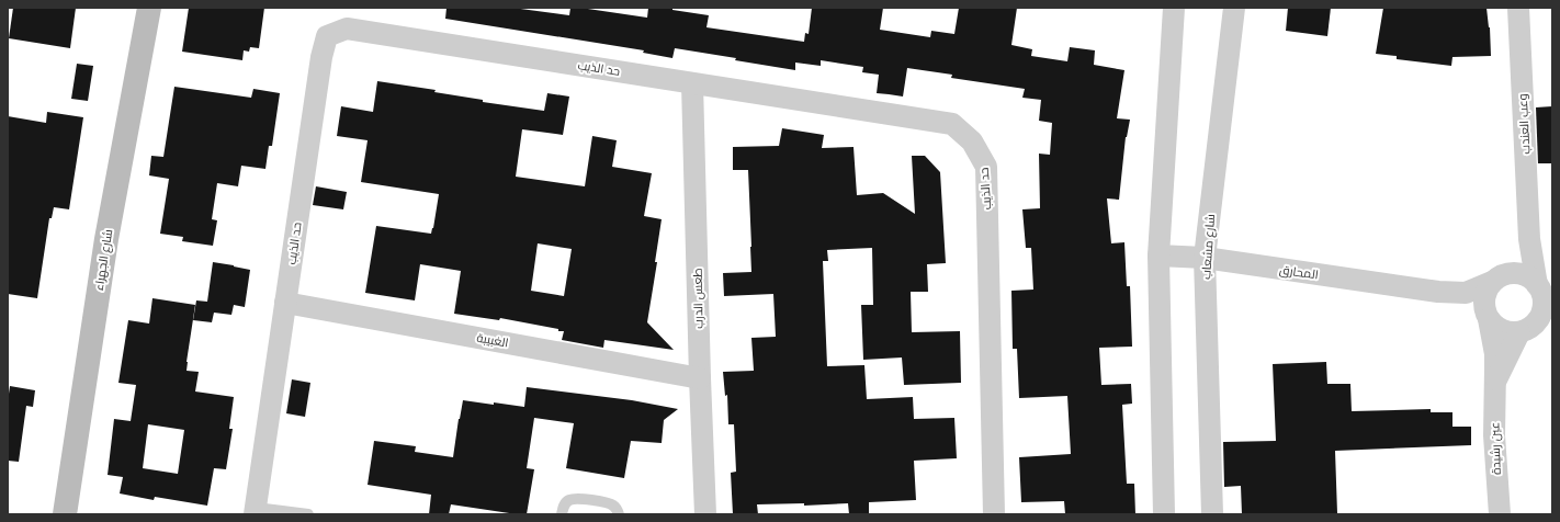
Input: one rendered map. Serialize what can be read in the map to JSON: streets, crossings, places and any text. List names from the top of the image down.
{
  "streets": {
    "street": [
      "حد الذيب",
      "وعب العندب",
      "شارع مشعاب",
      "شارع الجهراء",
      "المحارق",
      "طعس الدرب",
      "الغبيبة",
      "عين رشيدة"
    ]
  },
  "crossings": [
    ["حد الذيب", "طعس الدرب"],
    ["حد الذيب", "الغبيبة"],
    ["وعب العندب", "المحارق"],
    ["وعب العندب", "عين رشيدة"],
    ["شارع مشعاب", "المحارق"],
    ["المحارق", "عين رشيدة"],
    ["طعس الدرب", "الغبيبة"]
  ]
}
